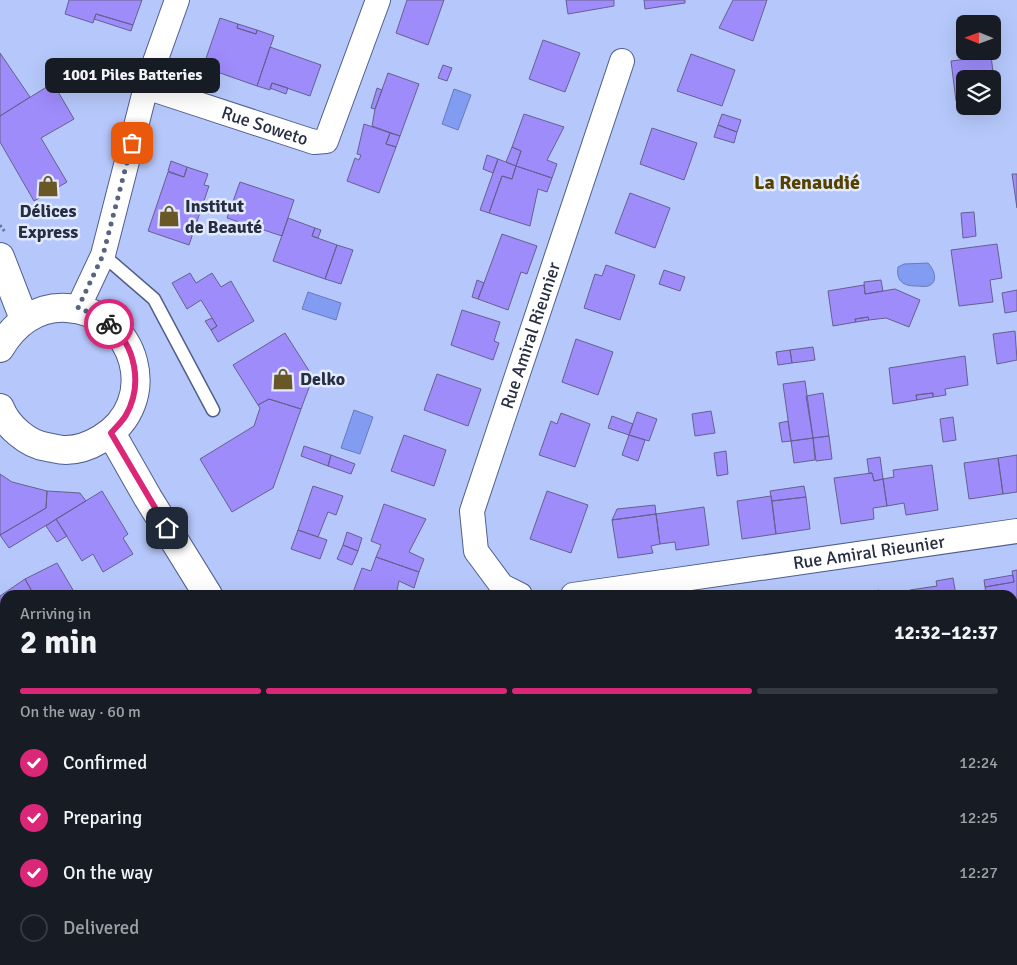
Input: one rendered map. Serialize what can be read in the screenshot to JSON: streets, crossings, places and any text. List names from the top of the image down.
{
  "streets": {
    "street": ["Rue Soweto", "Rue Amiral Rieunier"]
  },
  "districts": ["La Renaudié"],
  "places": {
    "other": ["1001 Piles Batteries"],
    "shop": ["Délices Express", "Institut de Beauté", "Delko"]
  },
  "north": "left",
  "page": {
    "bubble": "1001 Piles Batteries",
    "heading": ["2 min", "Arriving in", "12:32–12:37"],
    "bar": "On the way · 60 m",
    "list": [
      ["Confirmed", "12:24"],
      ["Preparing", "12:25"],
      ["On the way", "12:27"],
      "Delivered"
    ]
  }
}
